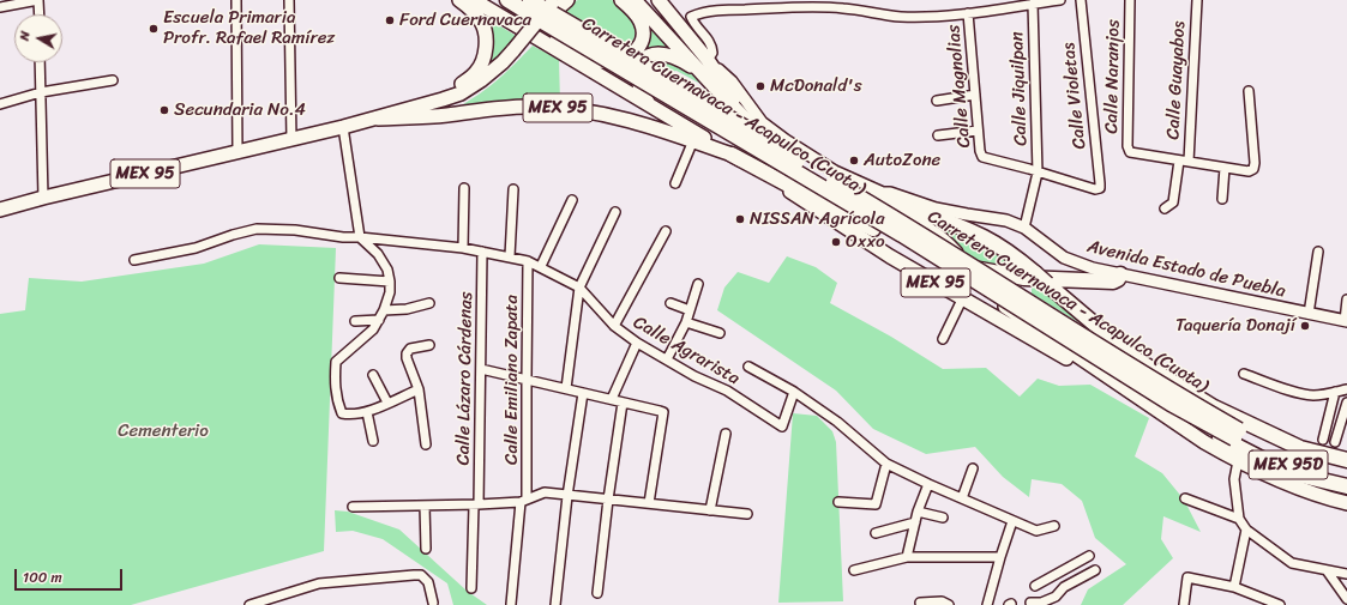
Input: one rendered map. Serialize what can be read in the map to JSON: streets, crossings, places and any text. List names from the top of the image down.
{
  "streets": {
    "highway": ["Carretera Cuernavaca - Acapulco (Cuota)", "MEX 95D"],
    "main road": ["MEX 95"],
    "street": [
      "Calle Naranjos",
      "Calle Guayabos",
      "Calle Magnolias",
      "Calle Jiquilpan",
      "Calle Violetas",
      "Avenida Estado de Puebla",
      "Calle Agrarista",
      "Calle Lázaro Cárdenas",
      "Calle Emiliano Zapata"
    ]
  },
  "crossings": [
    ["Calle Naranjos", "Calle Guayabos"],
    ["Calle Magnolias", "Calle Jiquilpan"],
    ["Calle Magnolias", "Calle Violetas"],
    ["Calle Jiquilpan", "Calle Violetas"],
    ["Calle Jiquilpan", "Avenida Estado de Puebla"],
    ["MEX 95", "Avenida Estado de Puebla"],
    ["Calle Agrarista", "Calle Lázaro Cárdenas"],
    ["Calle Agrarista", "Calle Emiliano Zapata"]
  ],
  "parks": ["Cementerio"],
  "places": [
    "Ford Cuernavaca",
    "Escuela Primaria Profr. Rafael Ramírez",
    "McDonald's",
    "Secundaria No.4",
    "AutoZone",
    "NISSAN Agrícola",
    "Oxxo",
    "Taquería Donají"
  ],
  "scale_bar": "100 m",
  "north": "left"
}
